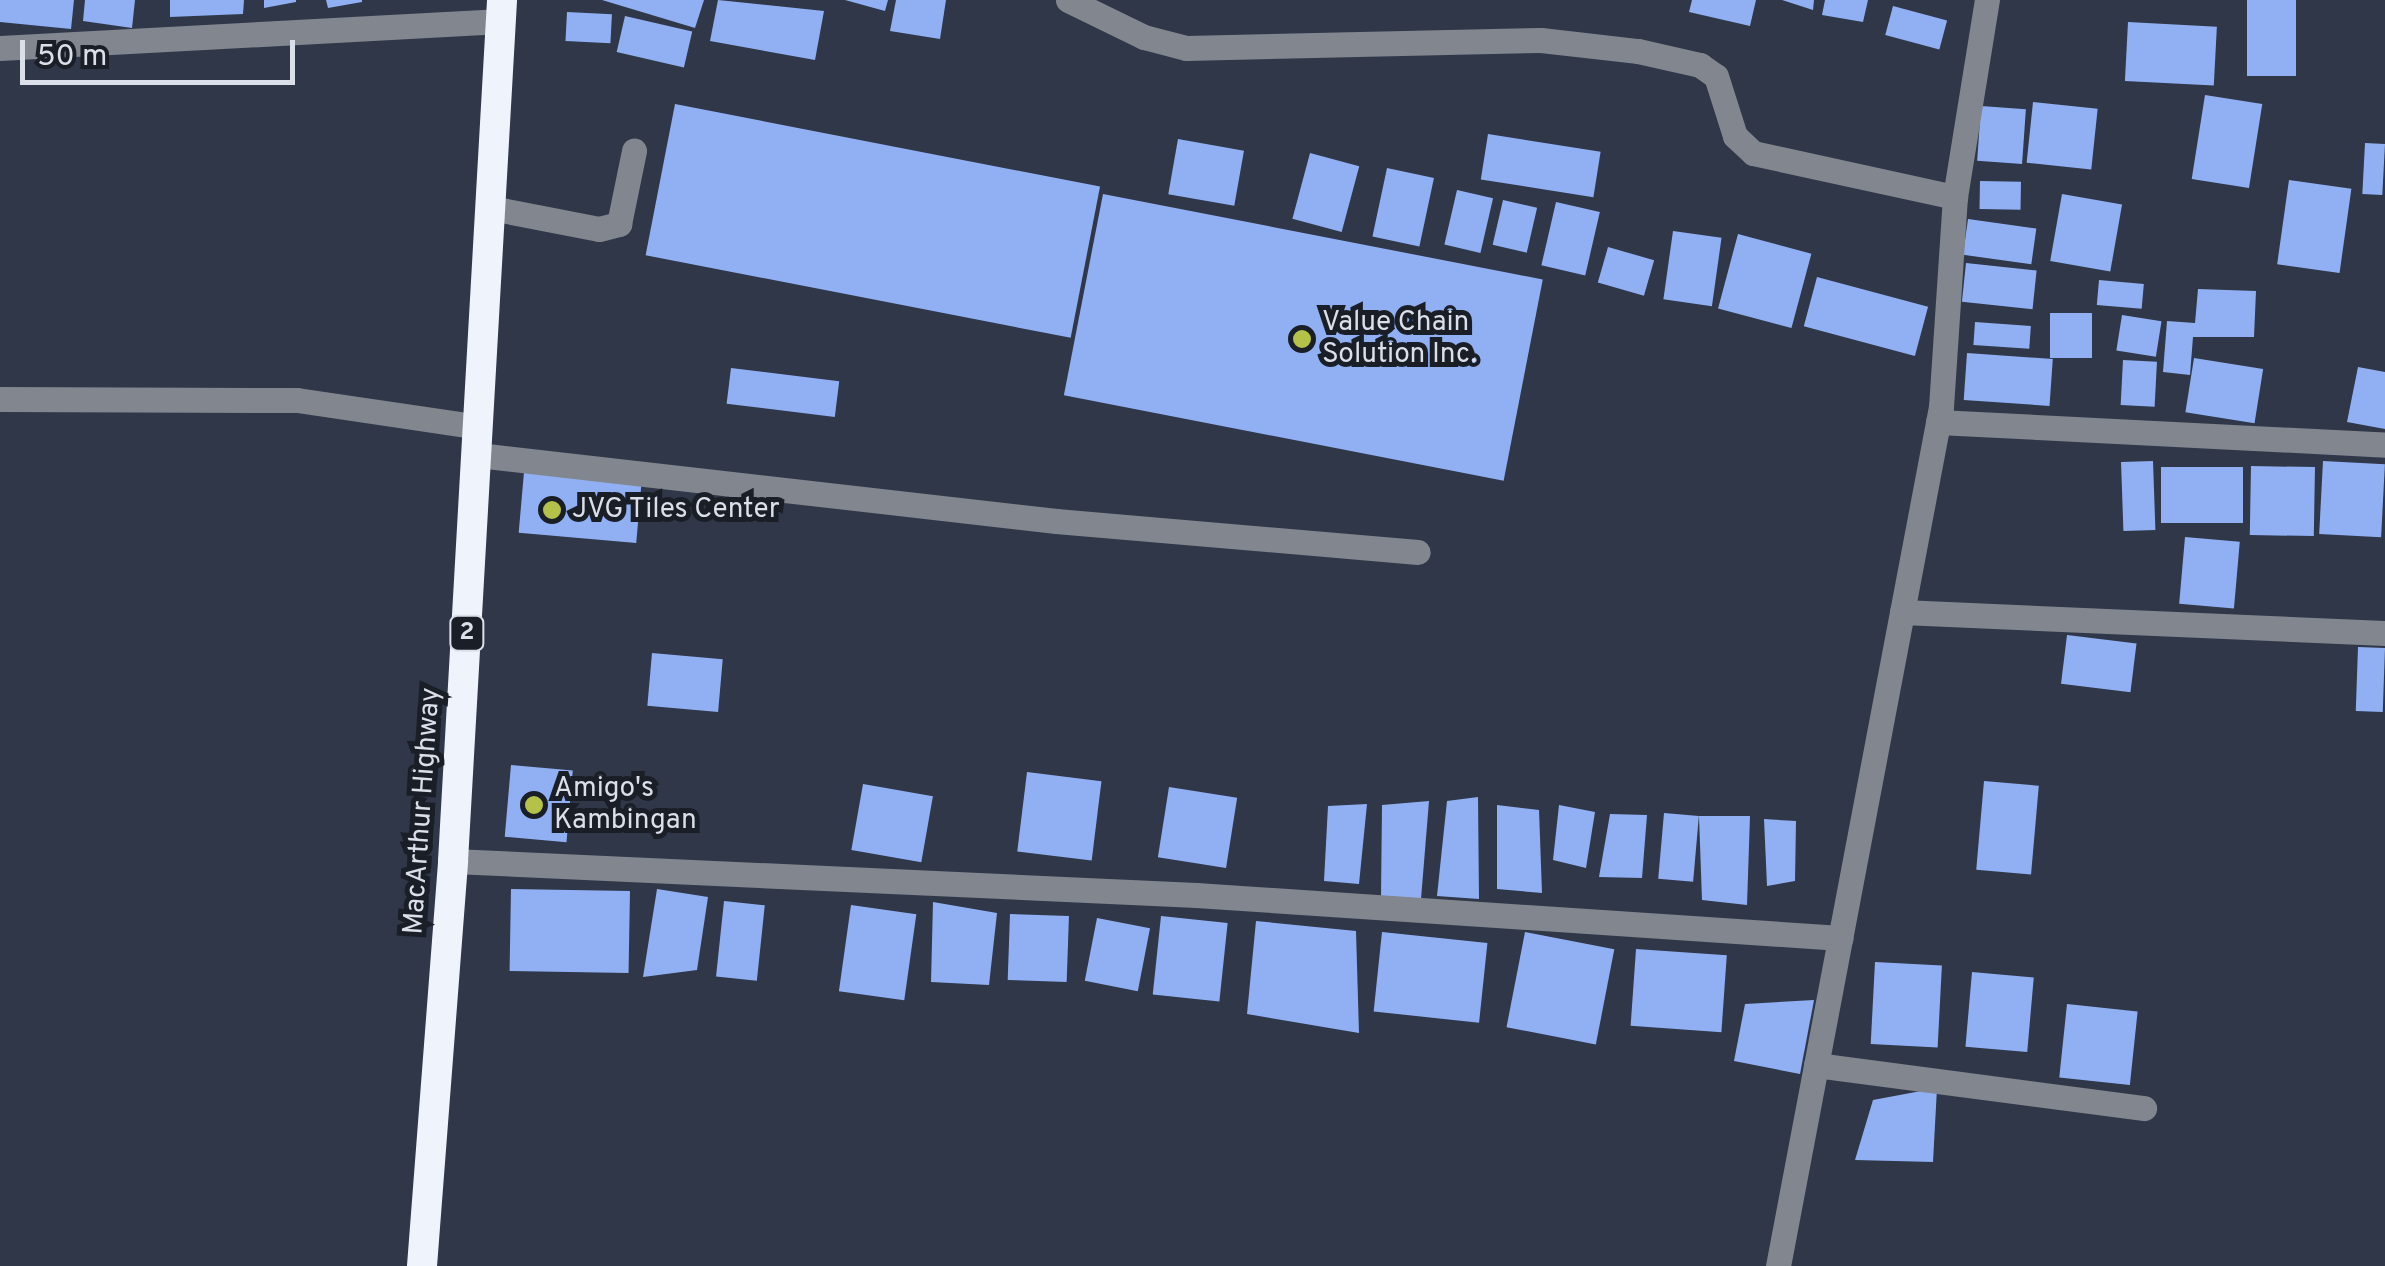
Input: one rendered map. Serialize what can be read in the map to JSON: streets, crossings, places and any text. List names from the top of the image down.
{
  "streets": {
    "highway": ["2", "MacArthur Highway"]
  },
  "places": ["Value Chain Solution Inc.", "JVG Tiles Center", "Amigo's Kambingan"],
  "scale_bar": "50 m"
}
